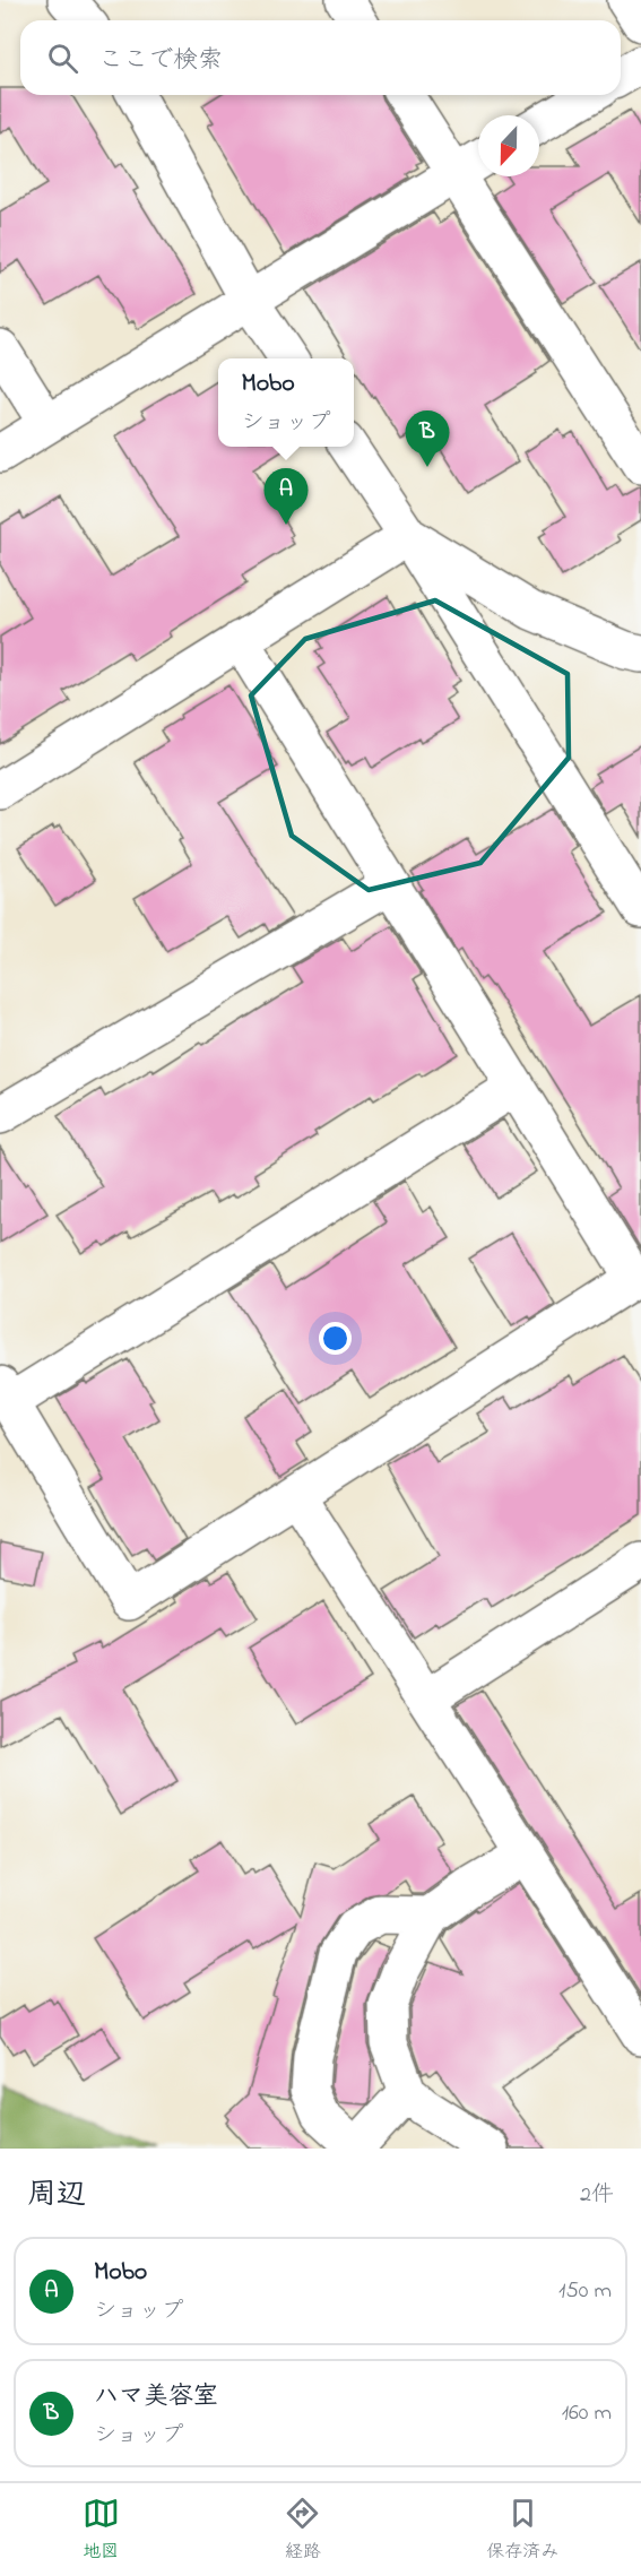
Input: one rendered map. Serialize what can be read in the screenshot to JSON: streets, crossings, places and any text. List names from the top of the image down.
{
  "north": "bottom",
  "page": {
    "search": "ここで検索",
    "popup": ["Mobo", "ショップ"],
    "pins": ["B", "A"],
    "heading": ["周辺", "2件"],
    "list": [
      {
        "mark": "A",
        "name": "Mobo",
        "note": "ショップ",
        "value": "150 m"
      },
      {
        "mark": "B",
        "name": "ハマ美容室",
        "note": "ショップ",
        "value": "160 m"
      }
    ],
    "nav": ["地図", "経路", "保存済み"]
  }
}
